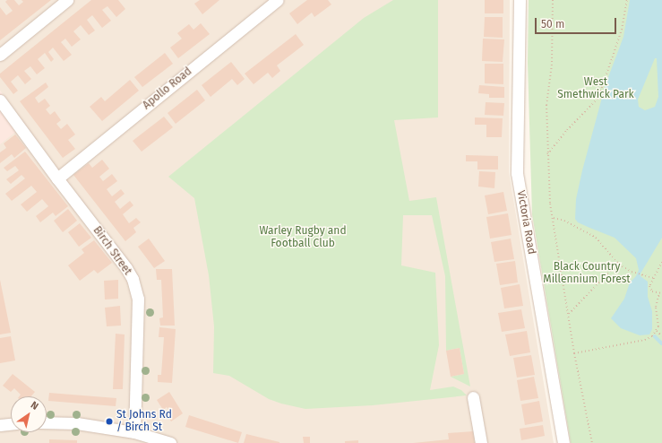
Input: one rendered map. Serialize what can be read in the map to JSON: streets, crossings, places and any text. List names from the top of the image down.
{
  "streets": {
    "street": ["Apollo Road", "Victoria Road", "Birch Street"]
  },
  "crossings": [
    ["Apollo Road", "Birch Street"]
  ],
  "parks": ["West Smethwick Park", "Warley Rugby and Football Club", "Black Country Millennium Forest"],
  "places": ["St Johns Rd / Birch St"],
  "scale_bar": "50 m",
  "north": "top right"
}
